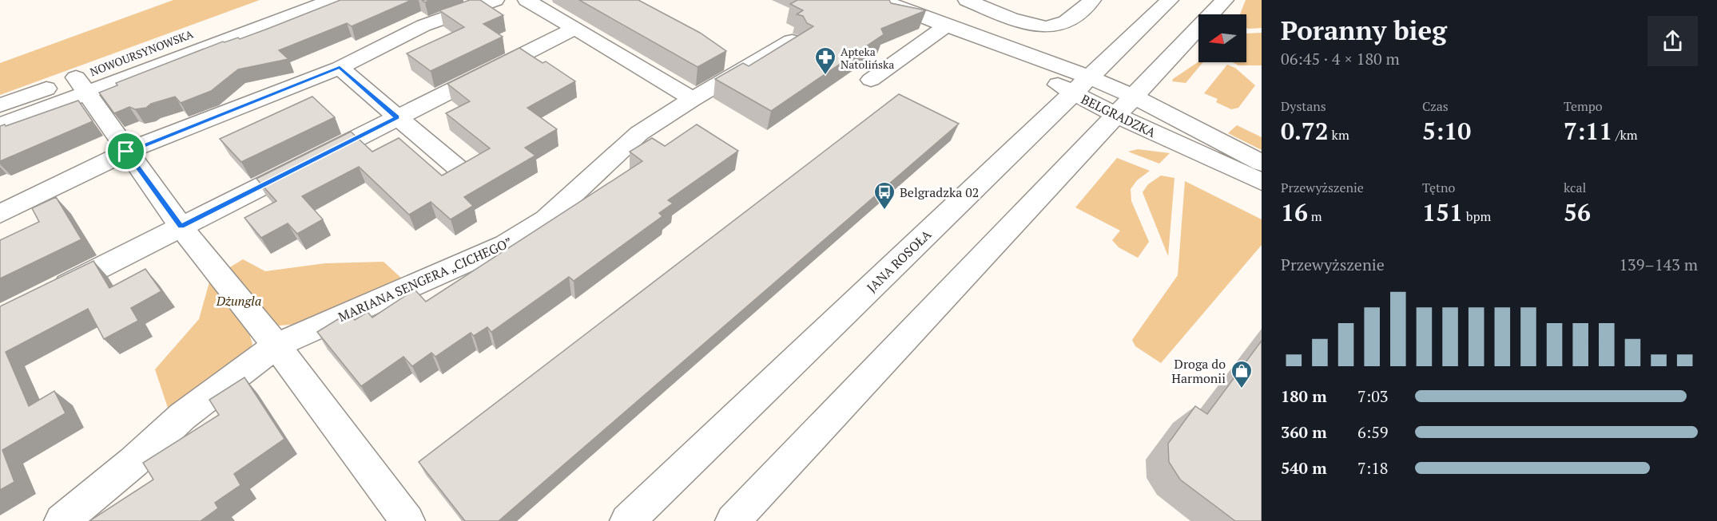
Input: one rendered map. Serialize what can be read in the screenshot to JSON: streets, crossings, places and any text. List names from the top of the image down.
{
  "streets": {
    "street": [
      "NOWOURSYNOWSKA",
      "BELGRADZKA",
      "JANA ROSOŁA",
      "MARIANA SENGERA „CICHEGO”"
    ]
  },
  "crossings": [
    ["BELGRADZKA", "JANA ROSOŁA"]
  ],
  "parks": ["Dżungla"],
  "places": {
    "pharmacy": ["Apteka Natolińska"],
    "bus stop": ["Belgradzka 02"],
    "shop": ["Droga do Harmonii"]
  },
  "north": "left",
  "page": {
    "heading": ["Poranny bieg", "06:45 · 4 × 180 m"],
    "stats": [
      ["Dystans", "0.72 km"],
      ["Czas", "5:10"],
      ["Tempo", "7:11 /km"],
      ["Przewyższenie", "16 m"],
      ["Tętno", "151 bpm"],
      ["kcal", "56"]
    ],
    "chart": ["Przewyższenie", "139–143 m"],
    "list": [
      {
        "name": "180 m",
        "note": "7:03"
      },
      {
        "name": "360 m",
        "note": "6:59"
      },
      {
        "name": "540 m",
        "note": "7:18"
      }
    ]
  }
}
